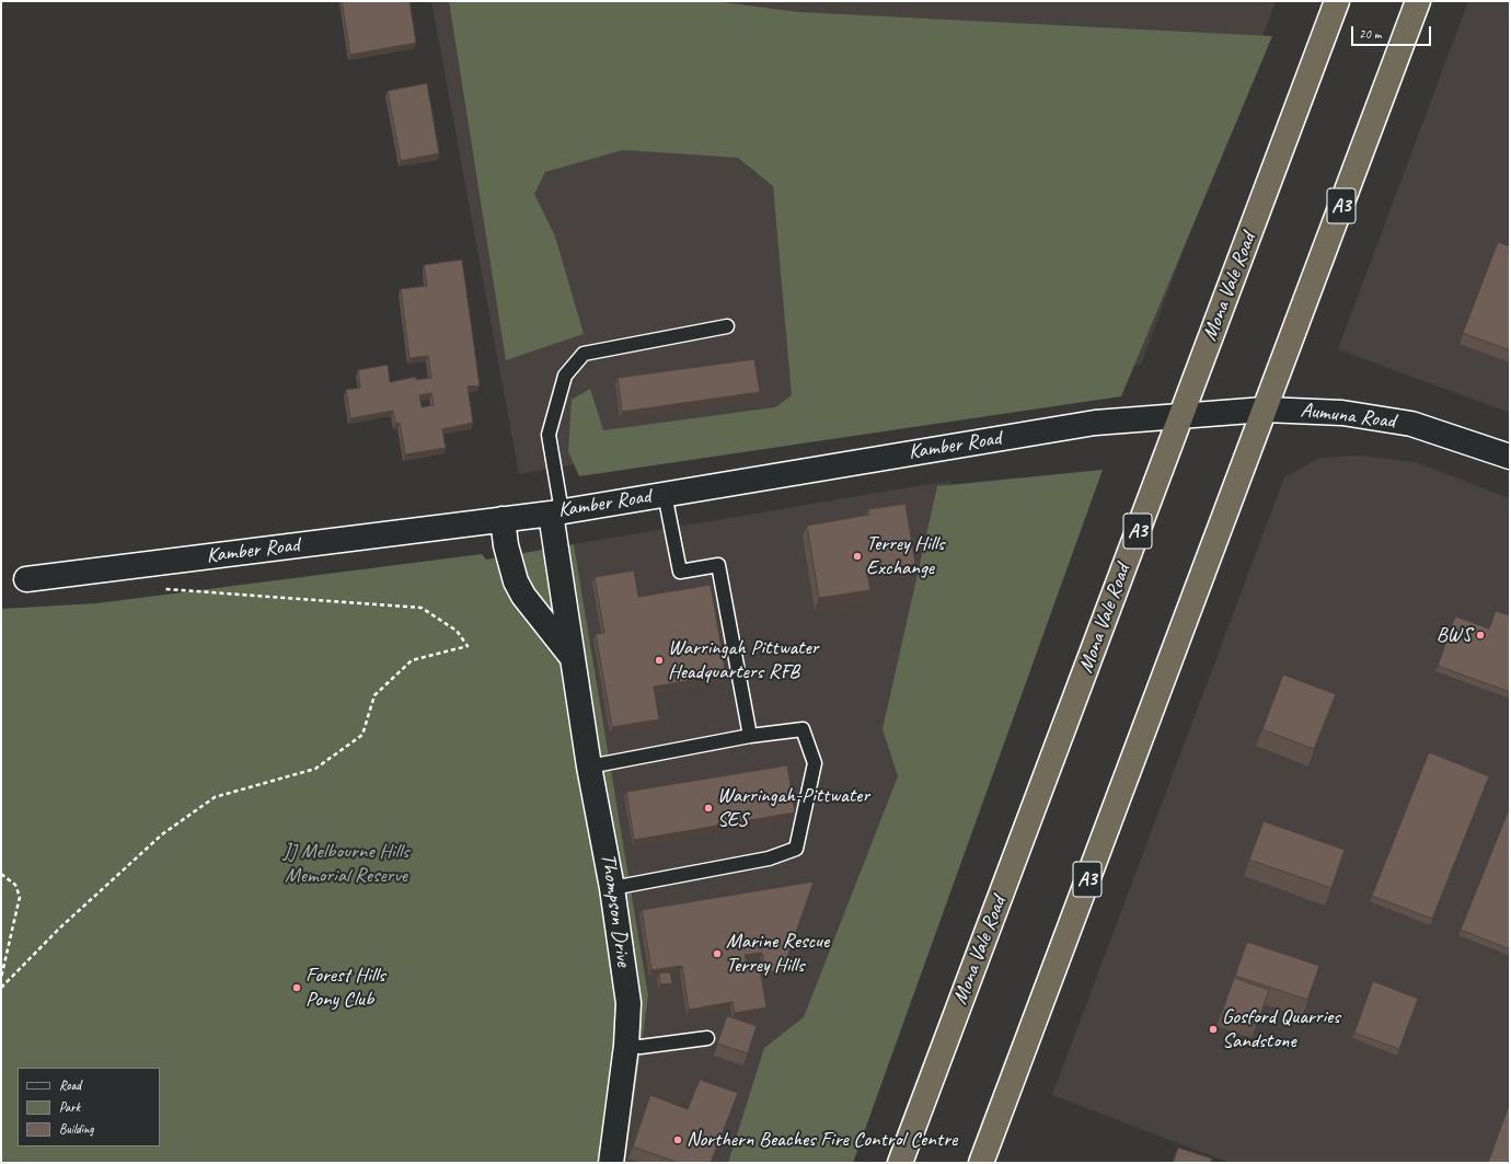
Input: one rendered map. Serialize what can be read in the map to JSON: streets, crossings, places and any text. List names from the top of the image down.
{
  "streets": {
    "highway": ["A3", "Mona Vale Road"],
    "street": ["Aumuna Road", "Kamber Road", "Thompson Drive"]
  },
  "crossings": [
    ["A3", "Aumuna Road"],
    ["Mona Vale Road", "Aumuna Road"],
    ["Mona Vale Road", "Kamber Road"],
    ["Aumuna Road", "Kamber Road"],
    ["Kamber Road", "Thompson Drive"]
  ],
  "parks": ["JJ Melbourne Hills Memorial Reserve"],
  "places": [
    "Terrey Hills Exchange",
    "BWS",
    "Warringah Pittwater Headquarters RFB",
    "Warringah-Pittwater SES",
    "Marine Rescue Terrey Hills",
    "Forest Hills Pony Club",
    "Gosford Quarries Sandstone",
    "Northern Beaches Fire Control Centre"
  ],
  "legend": ["Road", "Park", "Building"],
  "scale_bar": "20 m"
}
